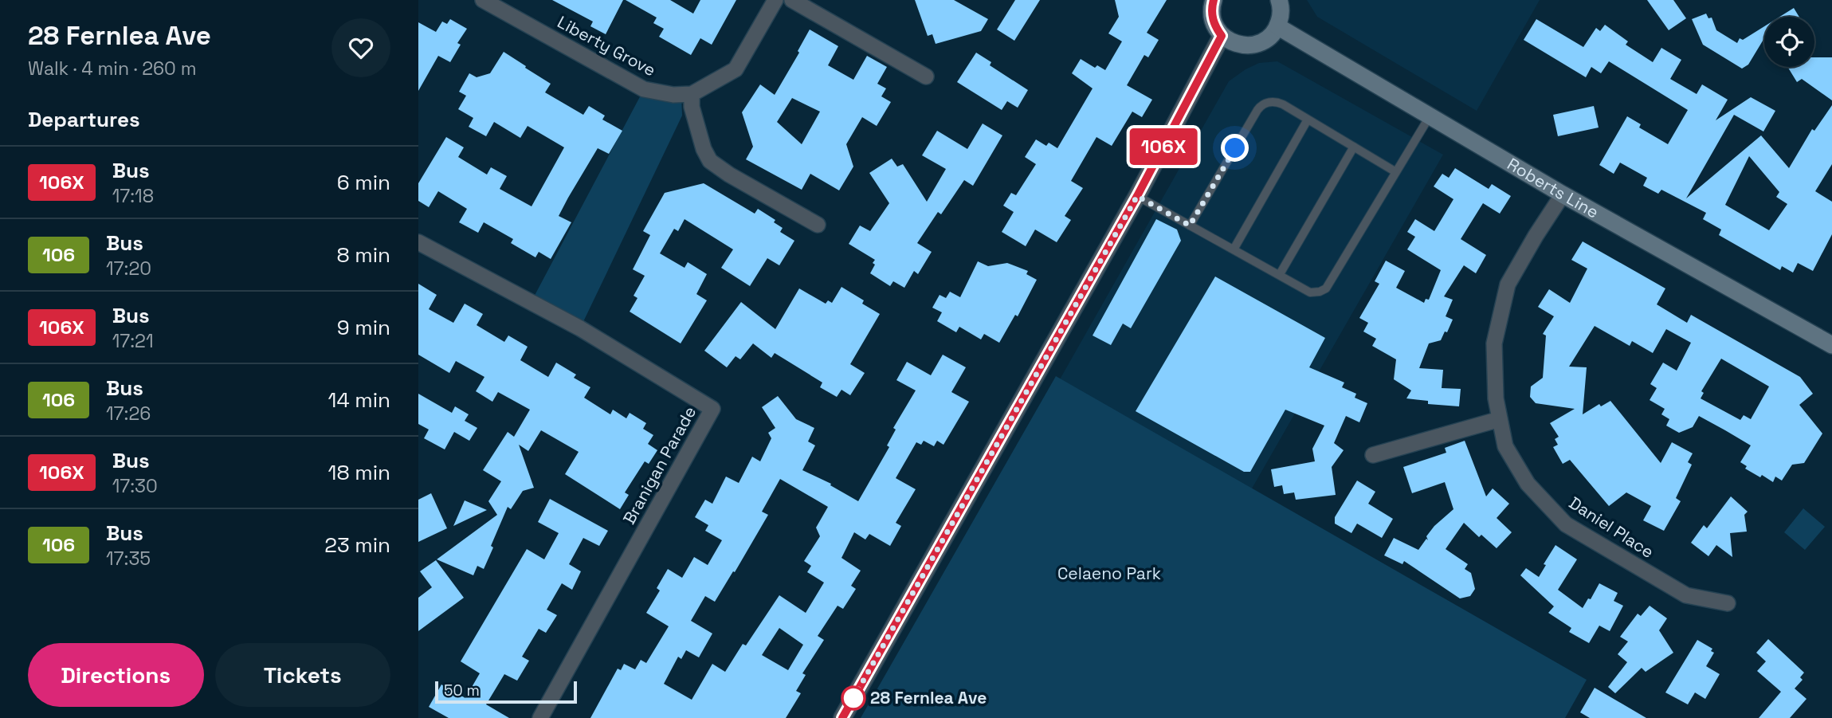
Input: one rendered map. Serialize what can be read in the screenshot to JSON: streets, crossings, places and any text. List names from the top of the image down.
{
  "streets": {
    "main road": ["Roberts Line"],
    "street": ["Liberty Grove", "Branigan Parade", "Daniel Place"]
  },
  "crossings": [
    ["Roberts Line", "Daniel Place"]
  ],
  "parks": ["Celaeno Park"],
  "places": ["28 Fernlea Ave"],
  "lines": ["bus line 106X"],
  "scale_bar": "50 m",
  "page": {
    "heading": [
      ["28 Fernlea Ave", "Walk · 4 min · 260 m"],
      "Departures"
    ],
    "on_map": "106X",
    "list": [
      {
        "mark": "106X",
        "name": "Bus",
        "note": "17:18",
        "value": "6 min"
      },
      {
        "mark": "106",
        "name": "Bus",
        "note": "17:20",
        "value": "8 min"
      },
      {
        "mark": "106X",
        "name": "Bus",
        "note": "17:21",
        "value": "9 min"
      },
      {
        "mark": "106",
        "name": "Bus",
        "note": "17:26",
        "value": "14 min"
      },
      {
        "mark": "106X",
        "name": "Bus",
        "note": "17:30",
        "value": "18 min"
      },
      {
        "mark": "106",
        "name": "Bus",
        "note": "17:35",
        "value": "23 min"
      }
    ],
    "buttons": ["Directions", "Tickets"],
    "scale": "50 m"
  }
}
